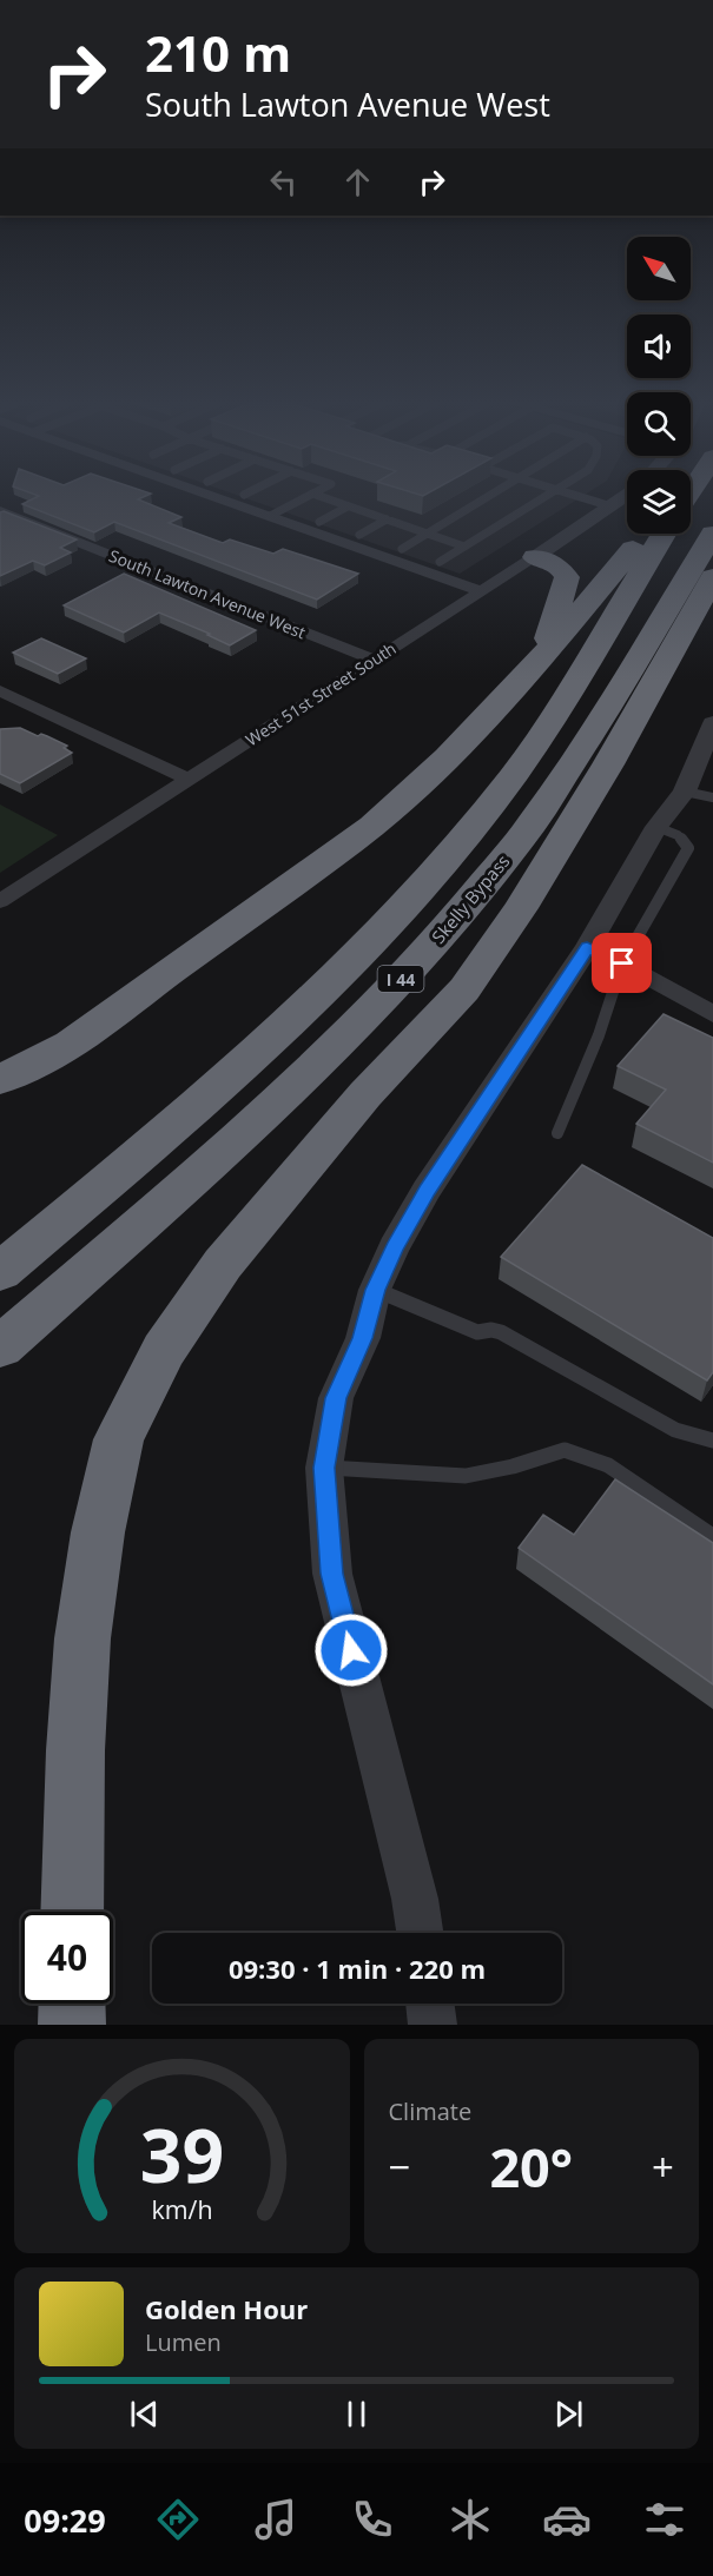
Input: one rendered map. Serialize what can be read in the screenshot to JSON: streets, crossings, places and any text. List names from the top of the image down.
{
  "streets": {
    "highway": ["Skelly Bypass", "I 44"],
    "street": ["South Lawton Avenue West", "West 51st Street South"]
  },
  "crossings": [
    ["South Lawton Avenue West", "West 51st Street South"]
  ],
  "north": "top left",
  "page": {
    "turn": ["210 m", "South Lawton Avenue West"],
    "limit": "40",
    "trip": "09:30 · 1 min · 220 m",
    "tile": "Climate",
    "heat": ["−", "20°", "+"],
    "song": ["Golden Hour", "Lumen"],
    "tabs": "09:29",
    "gauge": ["39", "km/h"]
  }
}
